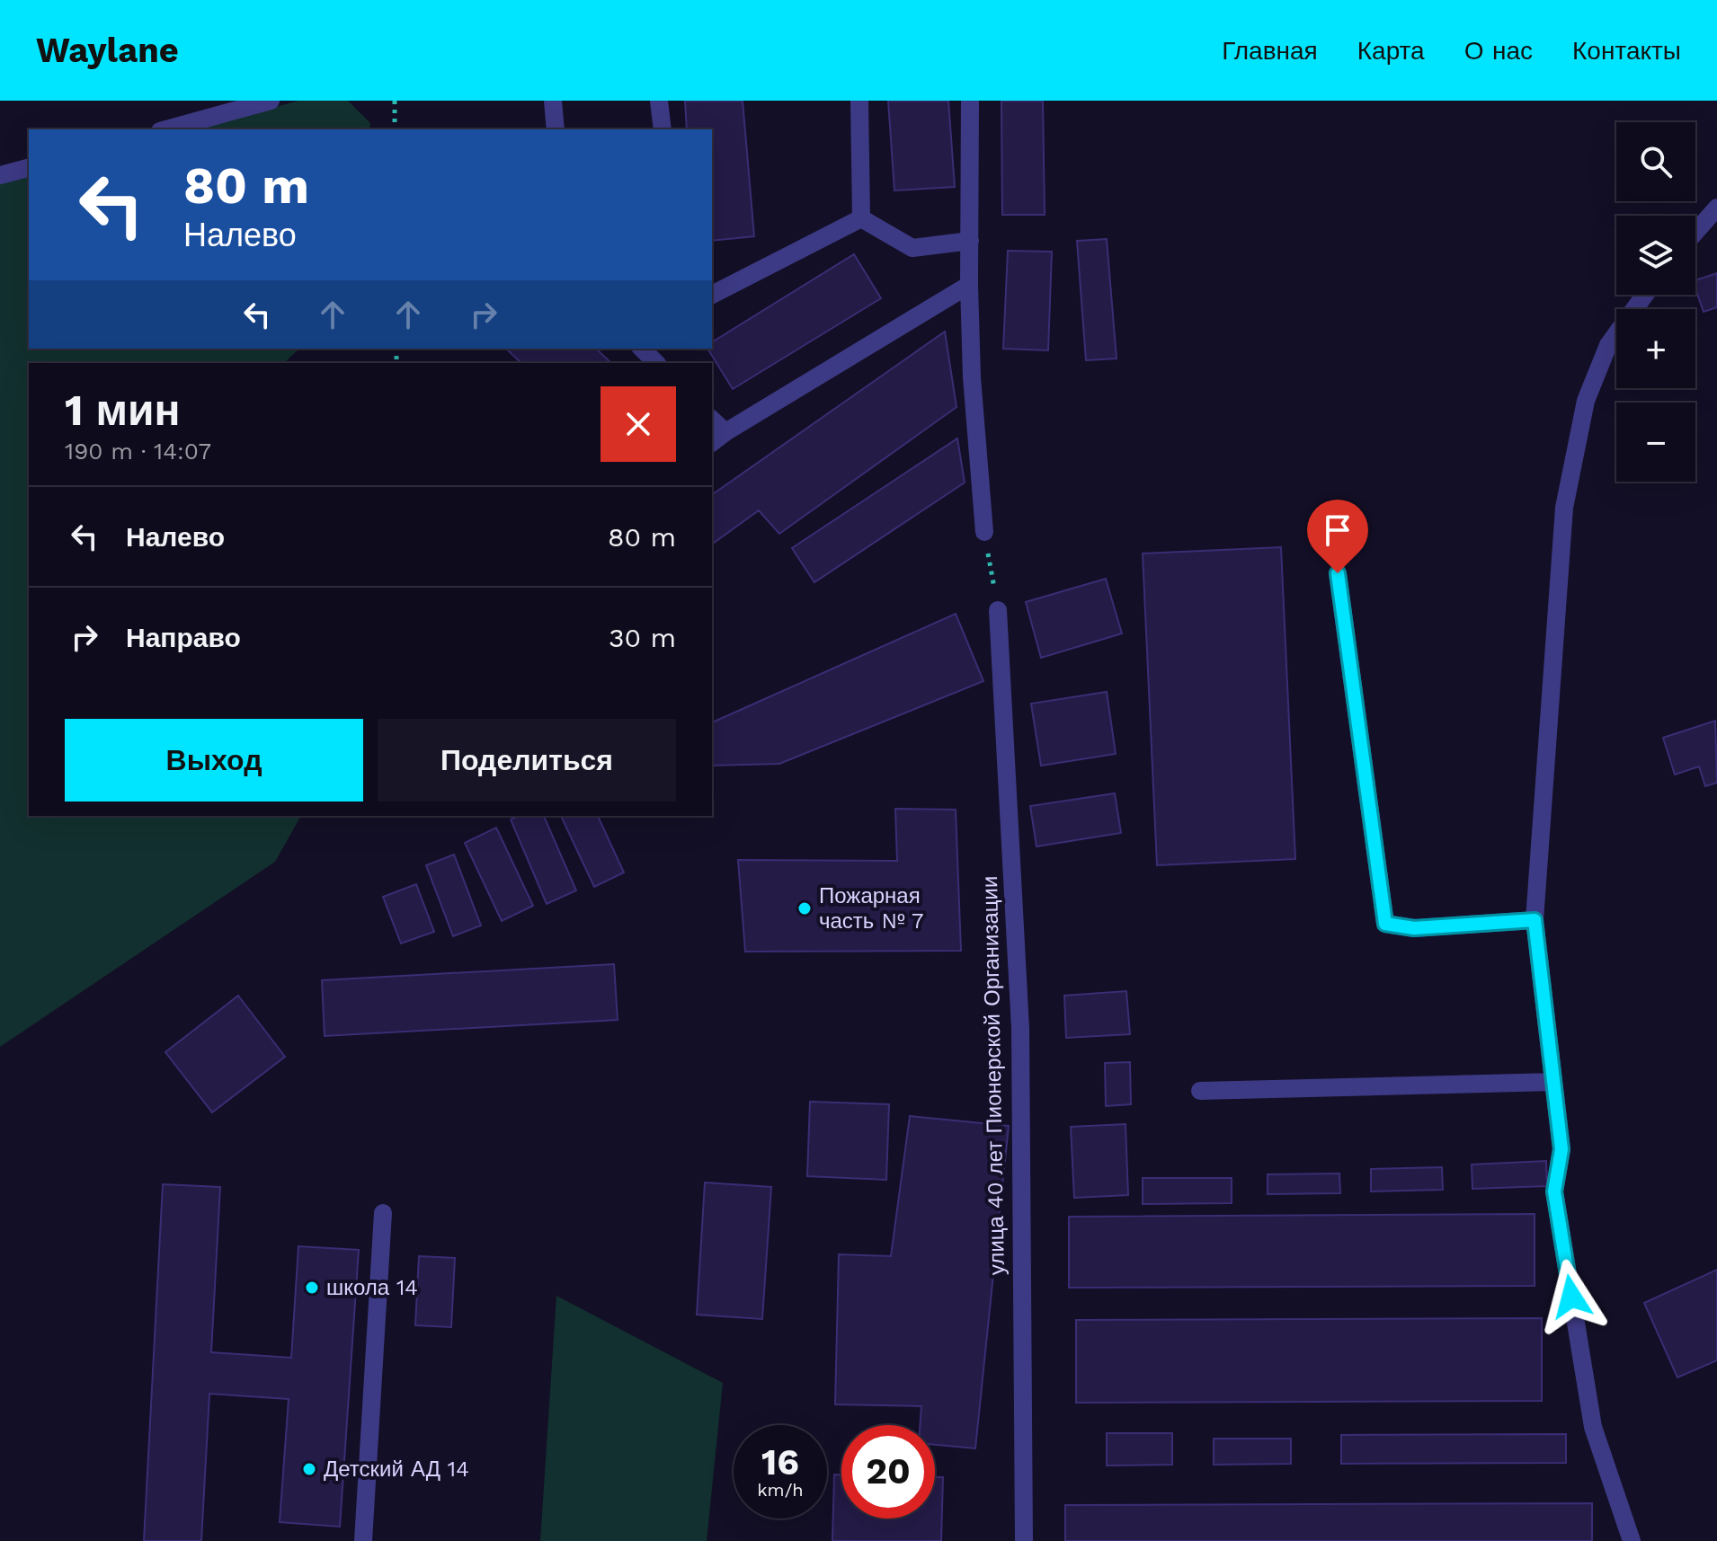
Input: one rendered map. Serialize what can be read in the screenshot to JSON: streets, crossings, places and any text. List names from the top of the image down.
{
  "streets": {
    "street": ["улица 40 лет Пионерской Организации"]
  },
  "places": ["Пожарная часть № 7", "школа 14", "Детский АД 14"],
  "page": {
    "header": "Waylane",
    "nav": [
      "Главная",
      "Карта",
      "О нас",
      "Контакты"
    ],
    "map_buttons": ["+", "−"],
    "turn": ["80 m", "Налево"],
    "heading": ["1 мин", "190 m · 14:07"],
    "list": [
      {
        "name": "Налево",
        "value": "80 m"
      },
      {
        "name": "Направо",
        "value": "30 m"
      }
    ],
    "buttons": ["Выход", "Поделиться"],
    "speed": "16 km/h",
    "limit": "20"
  }
}
